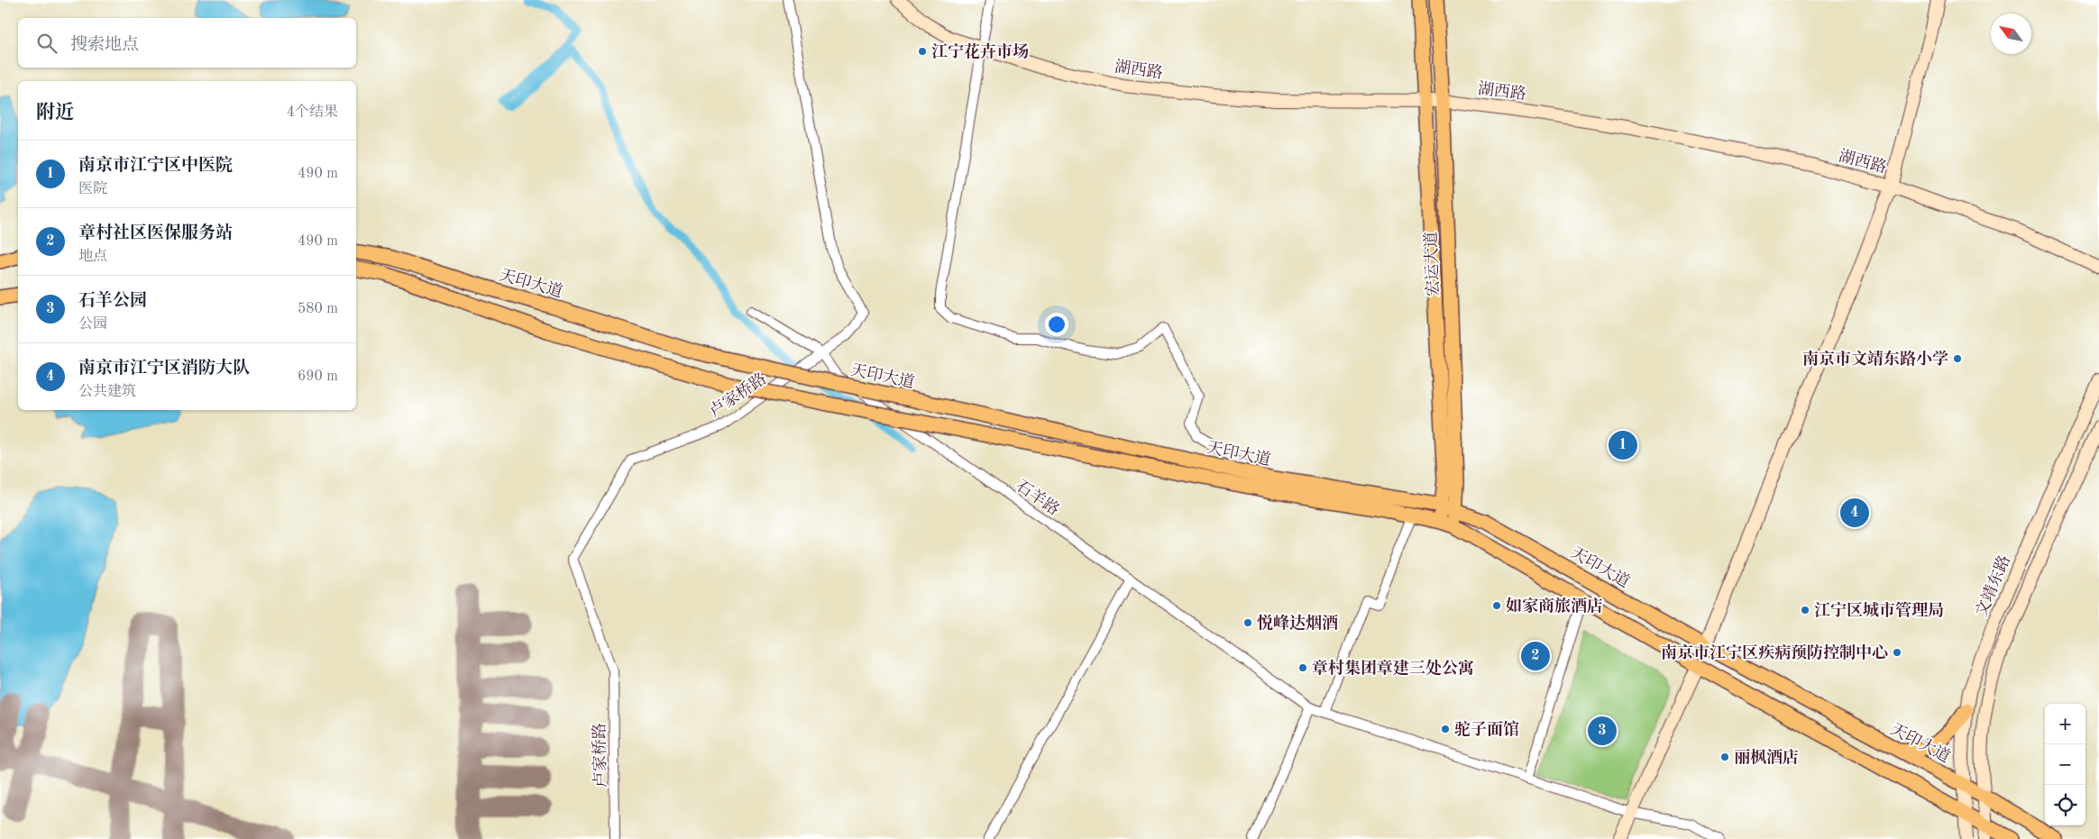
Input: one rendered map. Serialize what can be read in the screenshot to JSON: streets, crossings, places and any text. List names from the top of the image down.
{
  "streets": {
    "main road": [
      "湖西路",
      "宏运大道",
      "天印大道",
      "文靖东路"
    ],
    "street": ["卢家桥路", "石羊路"]
  },
  "crossings": [
    ["湖西路", "宏运大道"],
    ["宏运大道", "天印大道"],
    ["天印大道", "文靖东路"],
    ["卢家桥路", "石羊路"]
  ],
  "places": [
    "江宁花卉市场",
    "南京市文靖东路小学",
    "如家商旅酒店",
    "江宁区城市管理局",
    "悦峰达烟酒",
    "南京市江宁区疾病预防控制中心",
    "章村集团章建三处公寓",
    "驼子面馆",
    "丽枫酒店"
  ],
  "north": "top left",
  "page": {
    "search": "搜索地点",
    "heading": ["附近", "4个结果"],
    "list": [
      {
        "mark": "1",
        "name": "南京市江宁区中医院",
        "note": "医院",
        "value": "490 m"
      },
      {
        "mark": "2",
        "name": "章村社区医保服务站",
        "note": "地点",
        "value": "490 m"
      },
      {
        "mark": "3",
        "name": "石羊公园",
        "note": "公园",
        "value": "580 m"
      },
      {
        "mark": "4",
        "name": "南京市江宁区消防大队",
        "note": "公共建筑",
        "value": "690 m"
      }
    ],
    "pins": [
      "1",
      "4",
      "2",
      "3"
    ],
    "map_buttons": ["+", "−"]
  }
}
